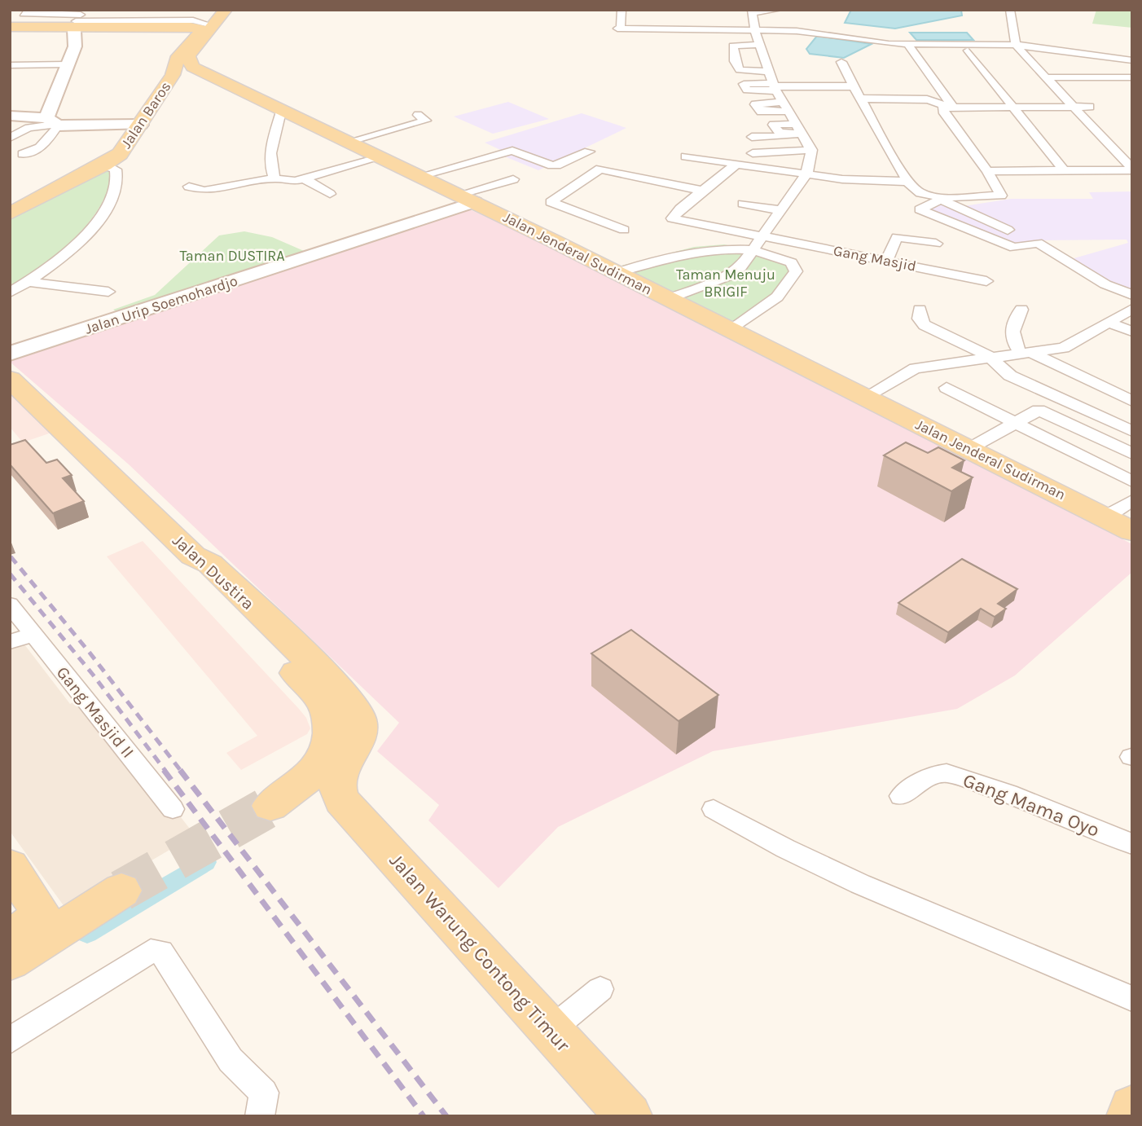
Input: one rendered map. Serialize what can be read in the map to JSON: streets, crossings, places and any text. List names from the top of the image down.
{
  "streets": {
    "main road": [
      "Jalan Baros",
      "Jalan Jenderal Sudirman",
      "Jalan Dustira",
      "Jalan Warung Contong Timur"
    ],
    "street": [
      "Gang Masjid",
      "Jalan Urip Soemohardjo",
      "Gang Masjid II",
      "Gang Mama Oyo"
    ]
  },
  "crossings": [
    ["Jalan Jenderal Sudirman", "Jalan Urip Soemohardjo"],
    ["Jalan Dustira", "Jalan Warung Contong Timur"]
  ],
  "parks": ["Taman DUSTIRA", "Taman Menuju BRIGIF"]
}
